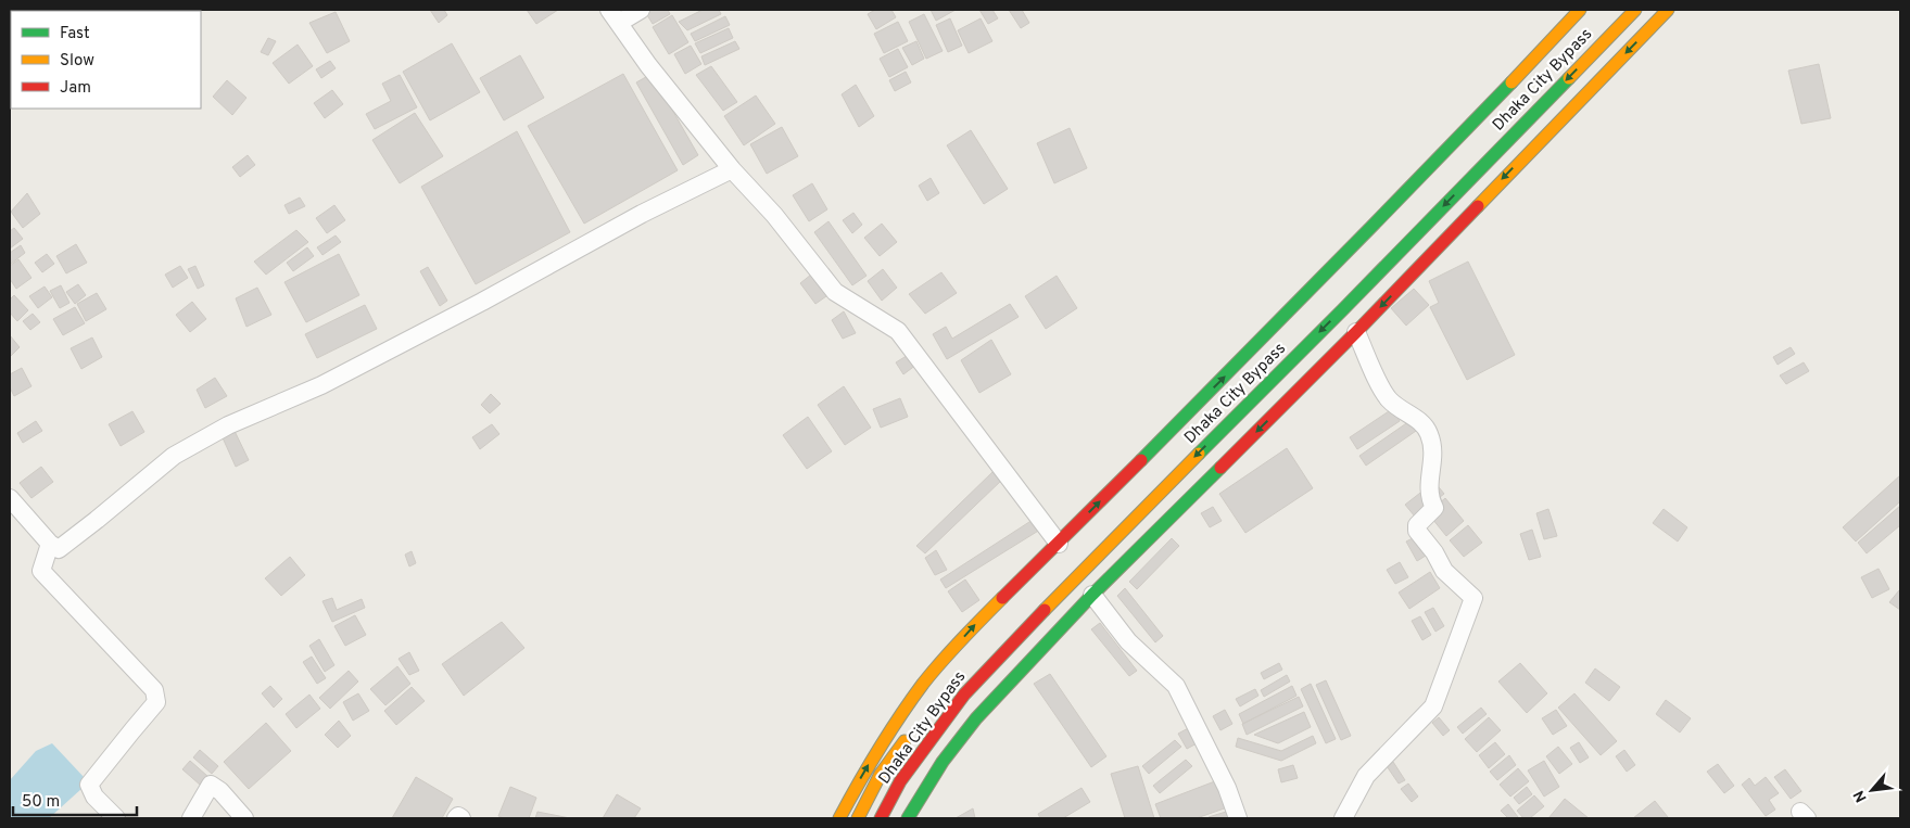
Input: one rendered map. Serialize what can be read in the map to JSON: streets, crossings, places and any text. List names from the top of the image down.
{
  "streets": {
    "main road": ["Dhaka City Bypass"]
  },
  "legend": ["Fast", "Slow", "Jam"],
  "scale_bar": "50 m",
  "north": "bottom left"
}
